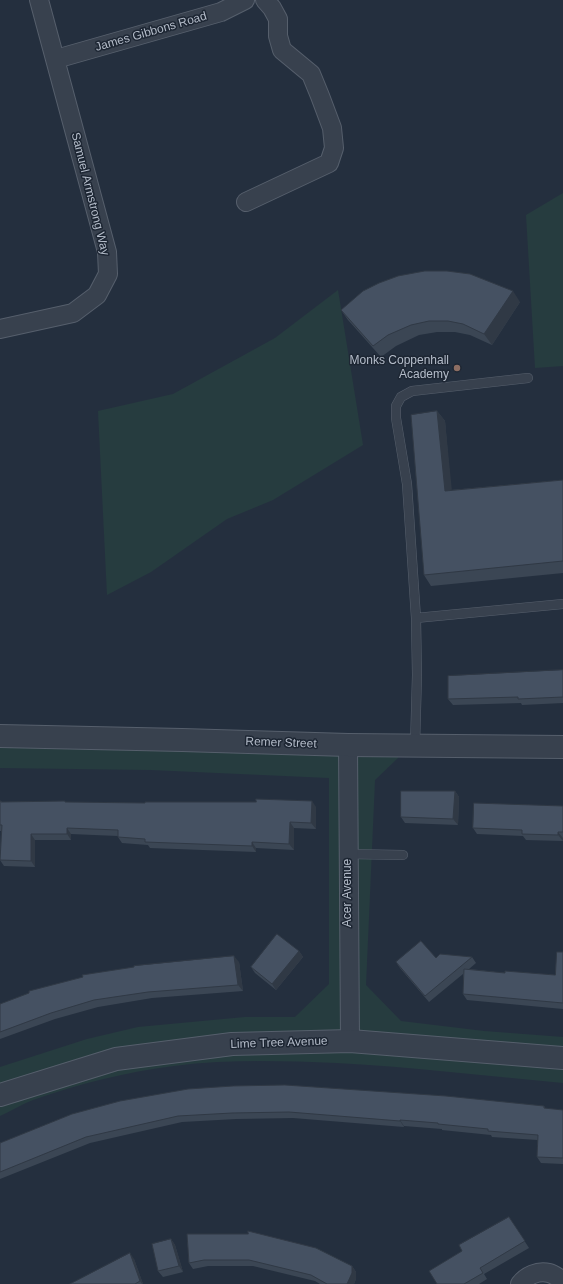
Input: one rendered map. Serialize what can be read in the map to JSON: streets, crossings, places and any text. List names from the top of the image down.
{
  "streets": {
    "street": [
      "James Gibbons Road",
      "Samuel Armstrong Way",
      "Remer Street",
      "Acer Avenue",
      "Lime Tree Avenue"
    ]
  },
  "crossings": [
    ["James Gibbons Road", "Samuel Armstrong Way"],
    ["Remer Street", "Acer Avenue"],
    ["Acer Avenue", "Lime Tree Avenue"]
  ],
  "places": ["Monks Coppenhall Academy"]
}
